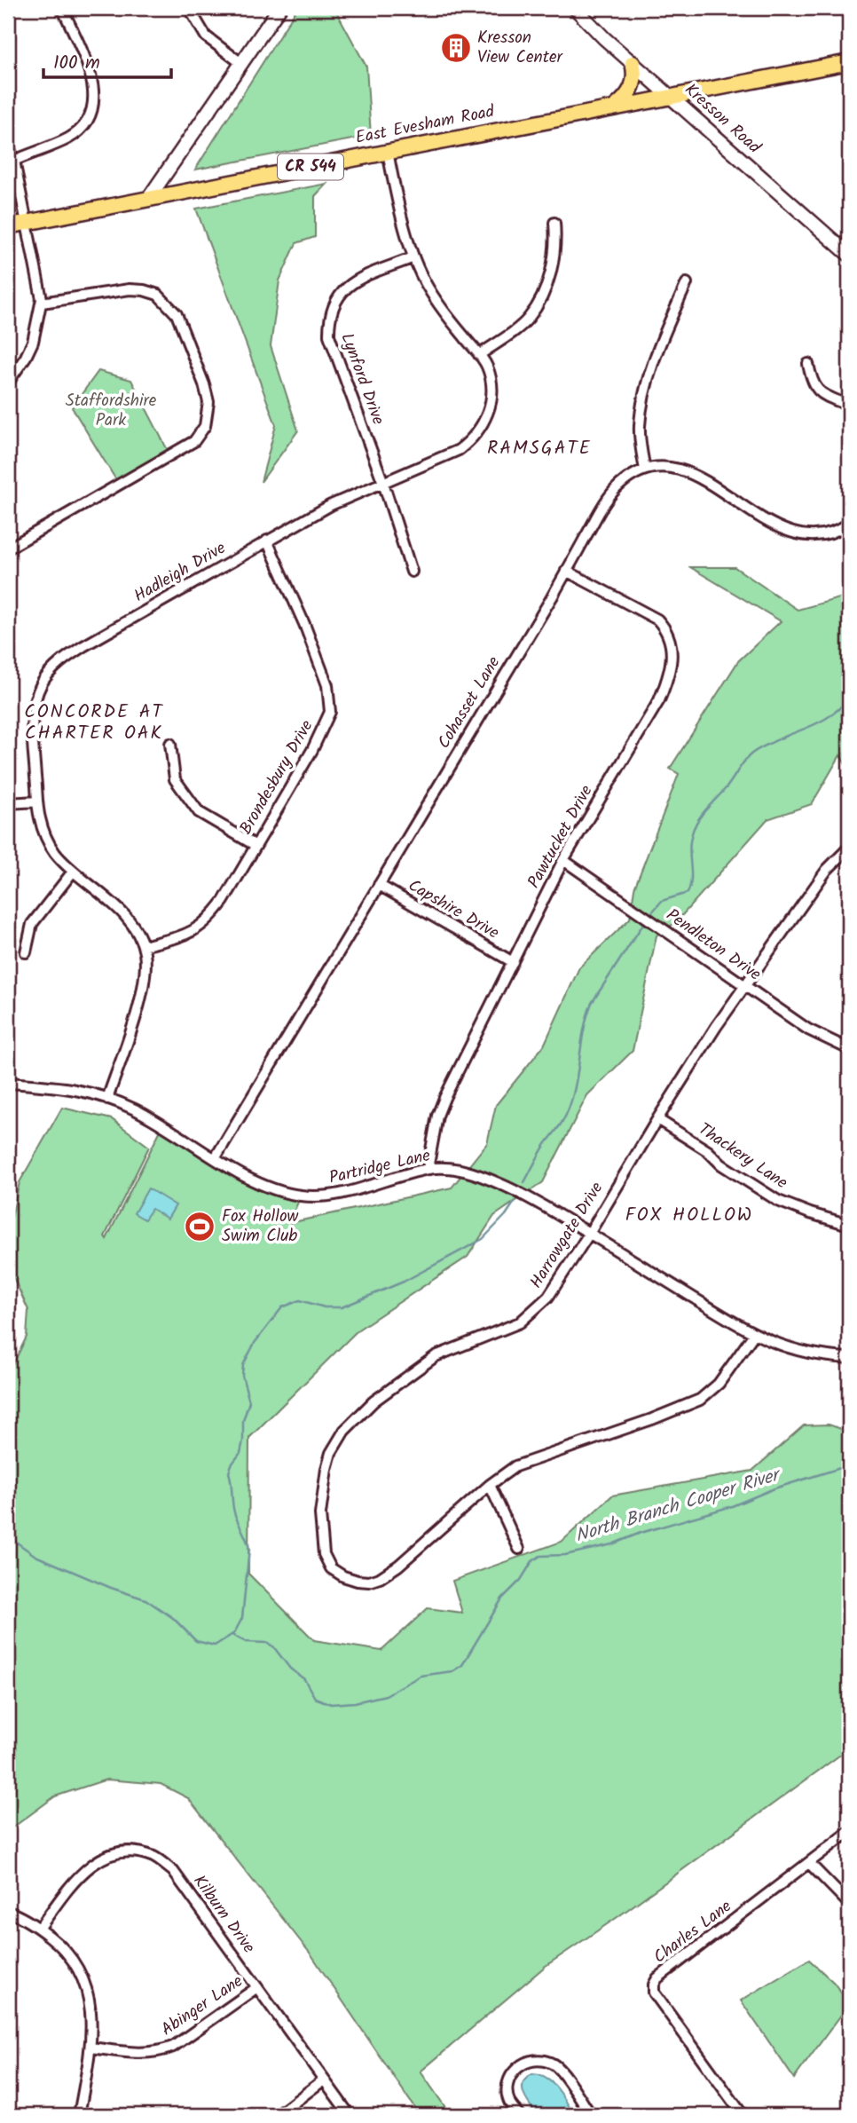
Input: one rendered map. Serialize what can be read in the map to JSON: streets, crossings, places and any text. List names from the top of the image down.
{
  "streets": {
    "main road": ["East Evesham Road", "CR 544"],
    "street": [
      "Kresson Road",
      "Lynford Drive",
      "Hadleigh Drive",
      "Cohasset Lane",
      "Brondesbury Drive",
      "Pawtucket Drive",
      "Capshire Drive",
      "Pendleton Drive",
      "Thackery Lane",
      "Partridge Lane",
      "Harrowgate Drive",
      "Kilburn Drive",
      "Charles Lane",
      "Abinger Lane"
    ]
  },
  "crossings": [
    ["Kresson Road", "East Evesham Road"],
    ["East Evesham Road", "Hadleigh Drive"],
    ["Lynford Drive", "Hadleigh Drive"],
    ["Hadleigh Drive", "Brondesbury Drive"],
    ["Hadleigh Drive", "Partridge Lane"],
    ["Cohasset Lane", "Pawtucket Drive"],
    ["Cohasset Lane", "Capshire Drive"],
    ["Cohasset Lane", "Partridge Lane"],
    ["Pawtucket Drive", "Capshire Drive"],
    ["Pawtucket Drive", "Pendleton Drive"],
    ["Pawtucket Drive", "Partridge Lane"],
    ["Pendleton Drive", "Harrowgate Drive"],
    ["Thackery Lane", "Harrowgate Drive"],
    ["Partridge Lane", "Harrowgate Drive"],
    ["Kilburn Drive", "Abinger Lane"]
  ],
  "districts": ["RAMSGATE", "CONCORDE AT CHARTER OAK", "FOX HOLLOW"],
  "water": ["North Branch Cooper River"],
  "parks": ["Staffordshire Park"],
  "places": {
    "building": ["Kresson View Center"],
    "sports": ["Fox Hollow Swim Club"]
  },
  "scale_bar": "100 m"
}
